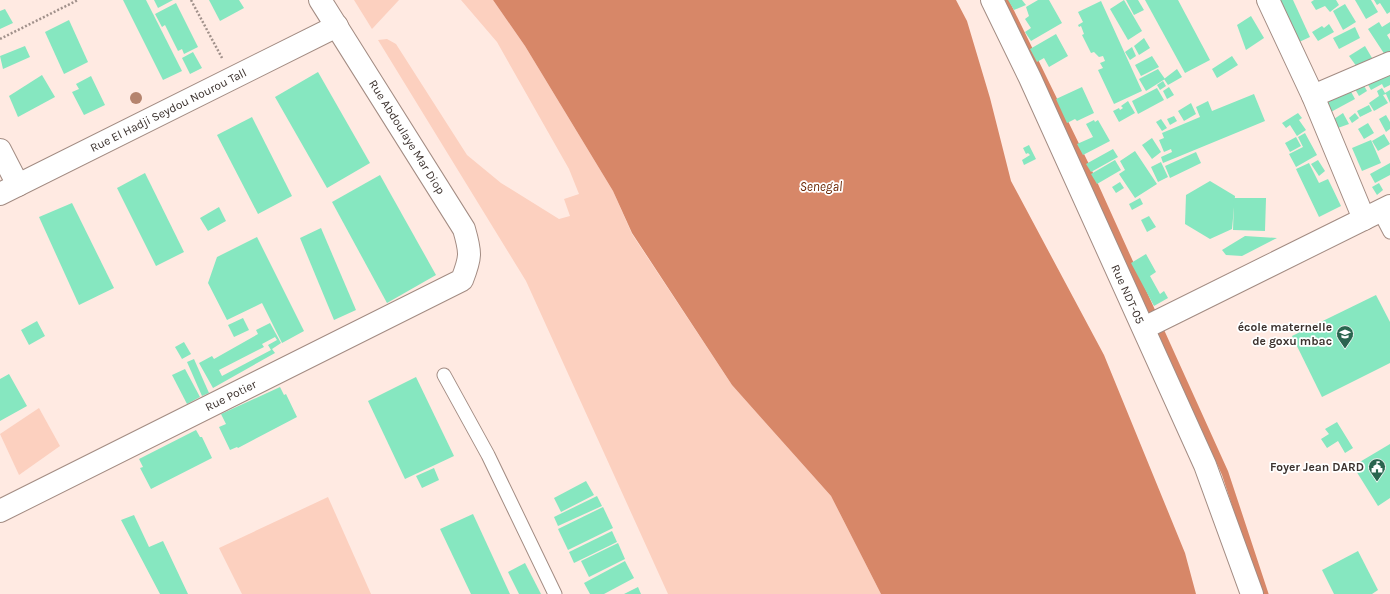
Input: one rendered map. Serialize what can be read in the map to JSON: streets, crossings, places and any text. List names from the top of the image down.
{
  "streets": {
    "street": [
      "Rue El Hadji Seydou Nourou Tall",
      "Rue Abdoulaye Mar Diop",
      "Rue NDT-05",
      "Rue Potier"
    ]
  },
  "crossings": [
    ["Rue El Hadji Seydou Nourou Tall", "Rue Abdoulaye Mar Diop"],
    ["Rue Abdoulaye Mar Diop", "Rue Potier"]
  ],
  "water": ["Senegal"],
  "places": {
    "school or university": ["école maternelle de goxu mbac"],
    "public building": ["Foyer Jean DARD"]
  }
}
